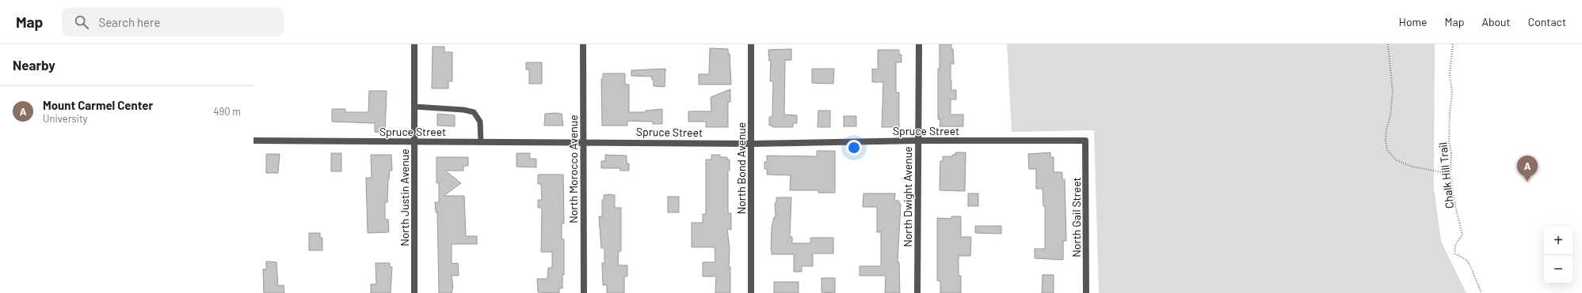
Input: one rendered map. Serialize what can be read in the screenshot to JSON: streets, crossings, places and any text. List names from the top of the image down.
{
  "streets": {
    "street": [
      "Spruce Street",
      "North Bond Avenue",
      "North Morocco Avenue",
      "North Dwight Avenue",
      "North Justin Avenue",
      "North Gail Street"
    ],
    "path": ["Chalk Hill Trail"]
  },
  "crossings": [
    ["Spruce Street", "North Bond Avenue"],
    ["Spruce Street", "North Morocco Avenue"],
    ["Spruce Street", "North Dwight Avenue"],
    ["Spruce Street", "North Justin Avenue"],
    ["Spruce Street", "North Gail Street"]
  ],
  "page": {
    "header": "Map",
    "search": "Search here",
    "nav": [
      "Home",
      "Map",
      "About",
      "Contact"
    ],
    "heading": "Nearby",
    "list": [
      {
        "mark": "A",
        "name": "Mount Carmel Center",
        "note": "University",
        "value": "490 m"
      }
    ],
    "pins": "A",
    "map_buttons": ["+", "−"]
  }
}
